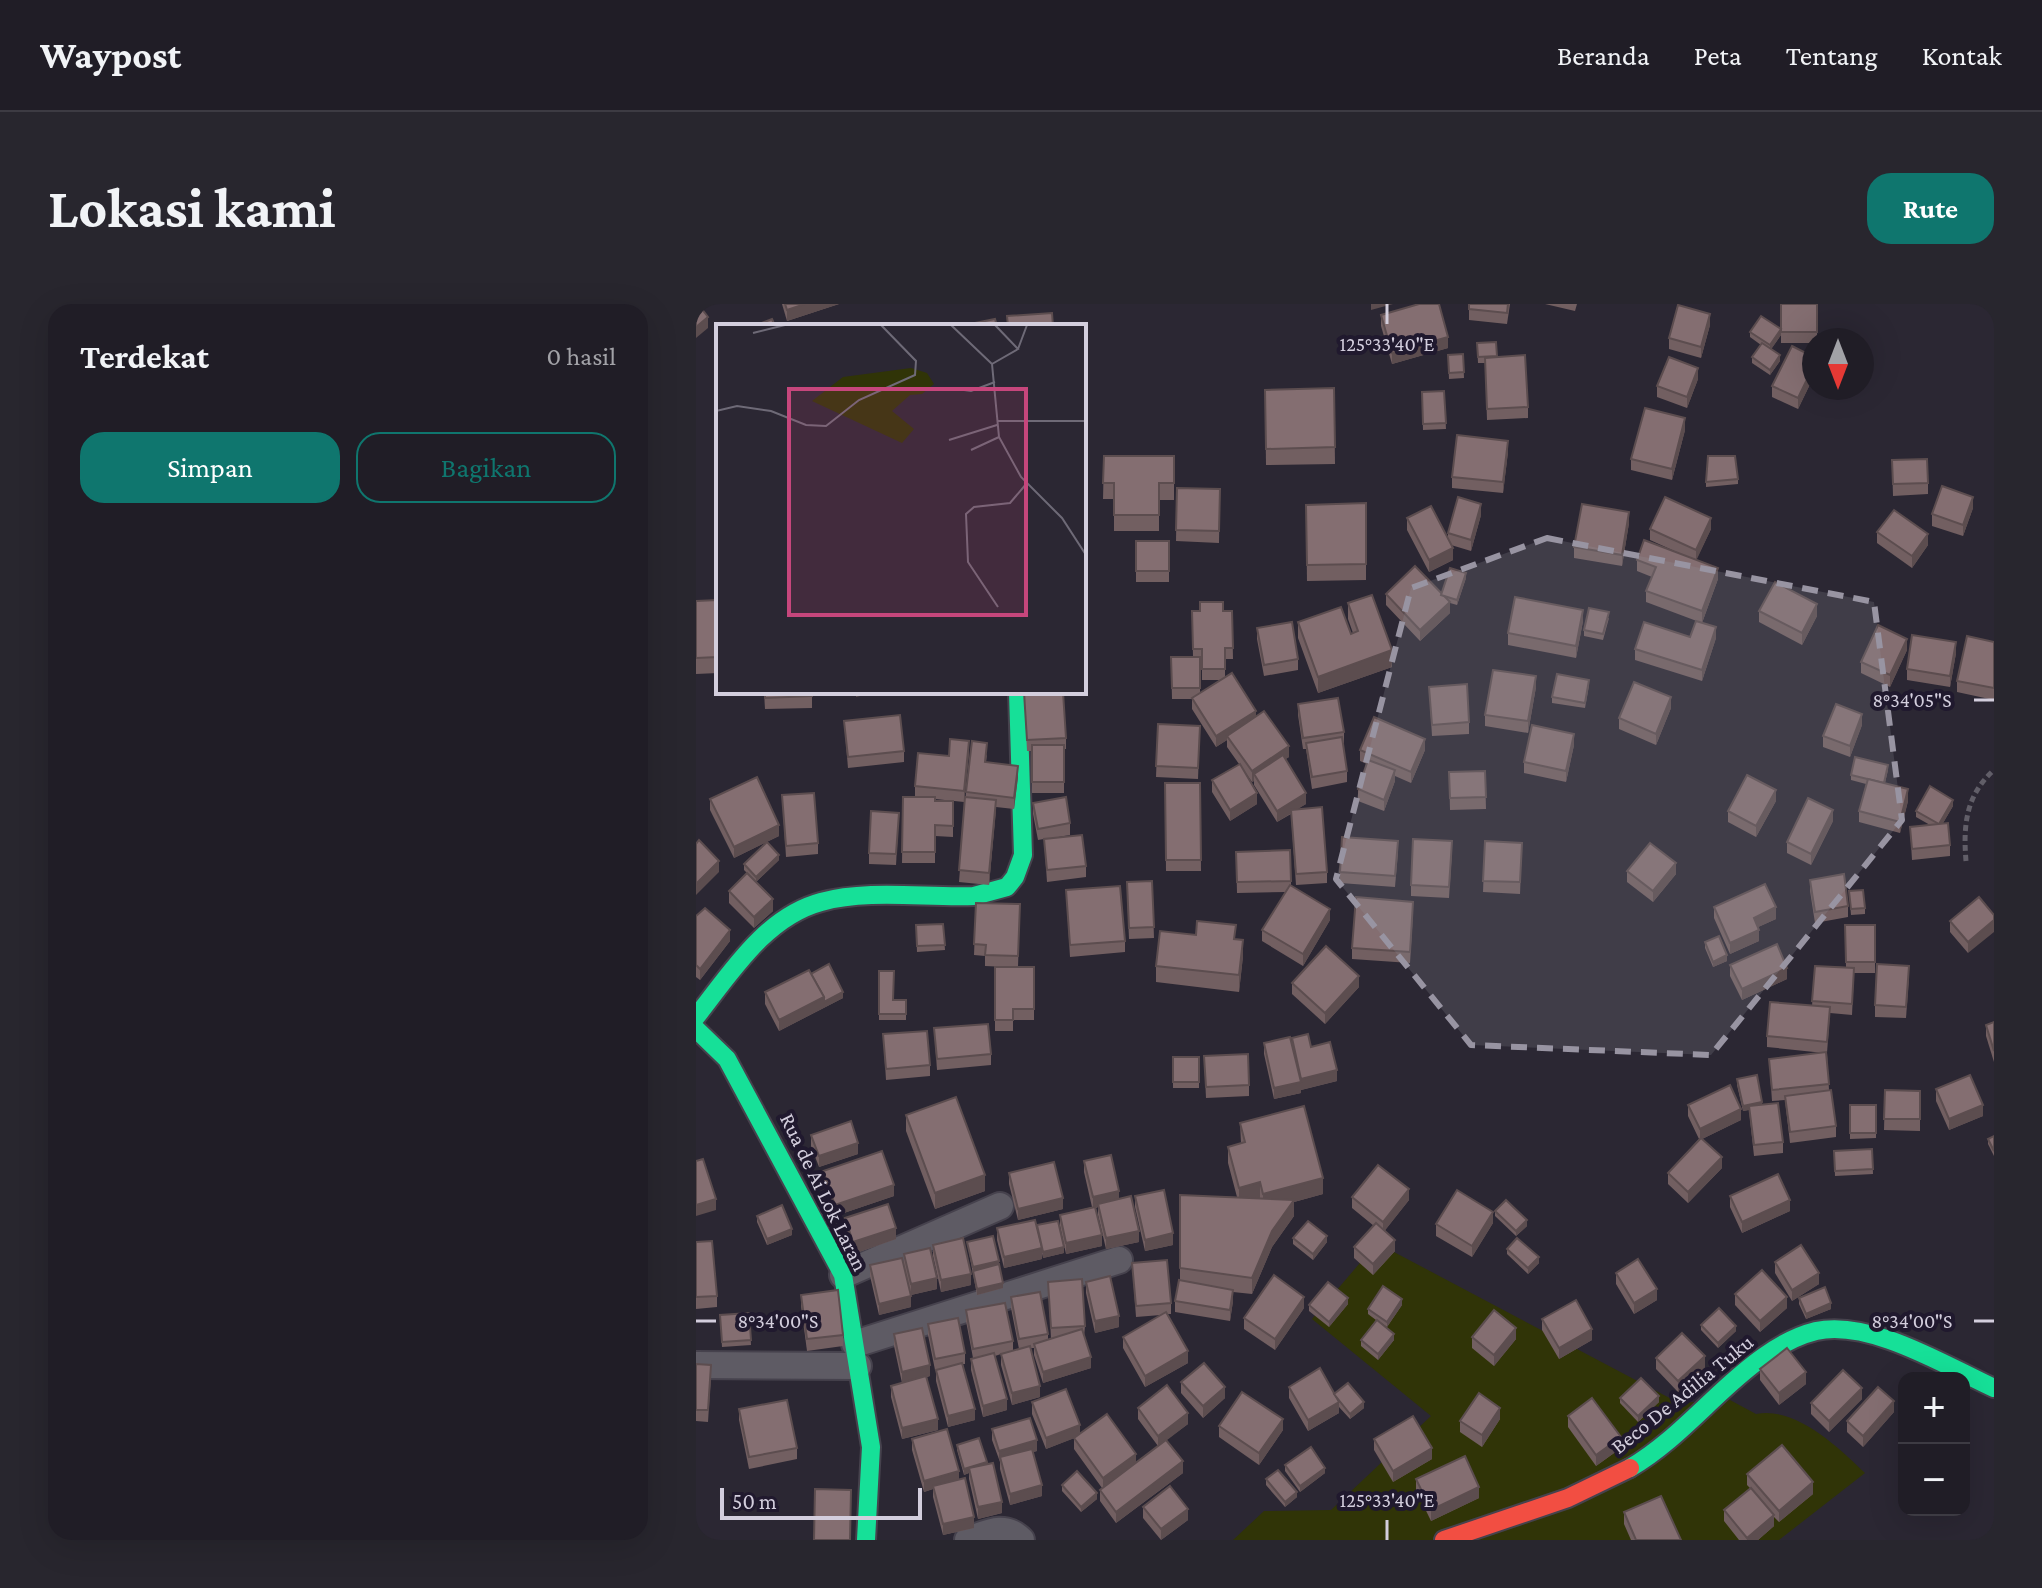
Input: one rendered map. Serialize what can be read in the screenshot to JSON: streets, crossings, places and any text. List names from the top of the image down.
{
  "streets": {
    "street": ["Rua de Ai Lok Laran", "Beco De Adilia Tuku"]
  },
  "scale_bar": "50 m",
  "north": "bottom",
  "page": {
    "header": "Waypost",
    "nav": [
      "Beranda",
      "Peta",
      "Tentang",
      "Kontak"
    ],
    "buttons": [
      "Rute",
      ["Simpan", "Bagikan"]
    ],
    "title": "Lokasi kami",
    "heading": ["Terdekat", "0 hasil"],
    "map_buttons": ["+", "−"],
    "scale": "50 m"
  },
  "coordinates": ["125°33'40\"E", "8°34'05\"S", "8°34'00\"S"]
}
